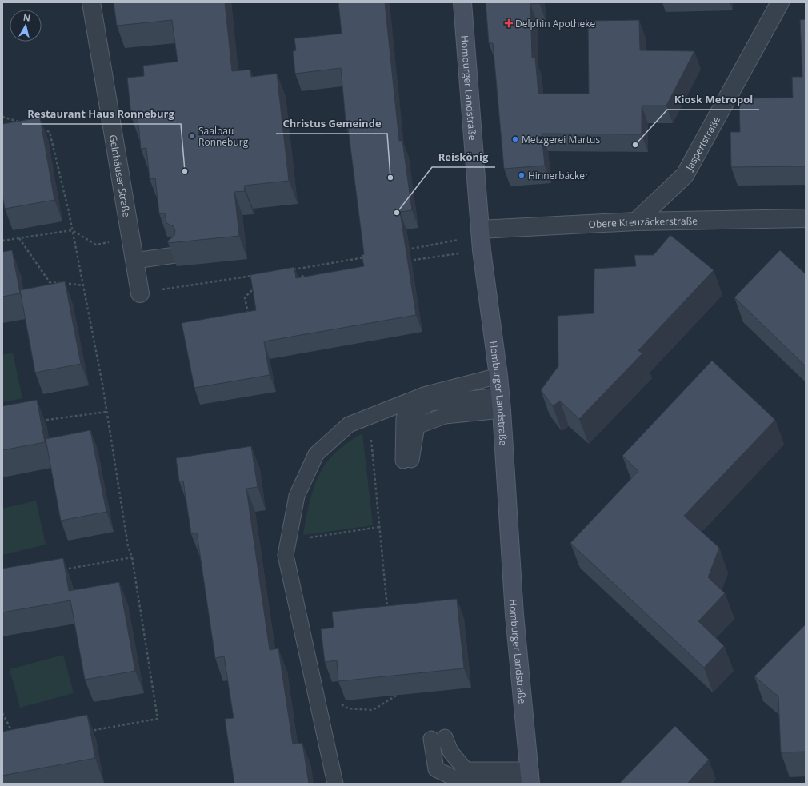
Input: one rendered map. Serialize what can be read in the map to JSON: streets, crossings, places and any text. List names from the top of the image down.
{
  "streets": {
    "street": [
      "Homburger Landstraße",
      "Jaspertstraße",
      "Gelnhäuser Straße",
      "Obere Kreuzäckerstraße"
    ]
  },
  "crossings": [
    ["Homburger Landstraße", "Obere Kreuzäckerstraße"],
    ["Jaspertstraße", "Obere Kreuzäckerstraße"]
  ],
  "places": {
    "health": ["Delphin Apotheke"],
    "other": [
      "Saalbau Ronneburg",
      "Metzgerei Martus",
      "Kiosk Metropol",
      "Restaurant Haus Ronneburg",
      "Hinnerbäcker",
      "Christus Gemeinde",
      "Reiskönig"
    ]
  },
  "north": "top"
}
